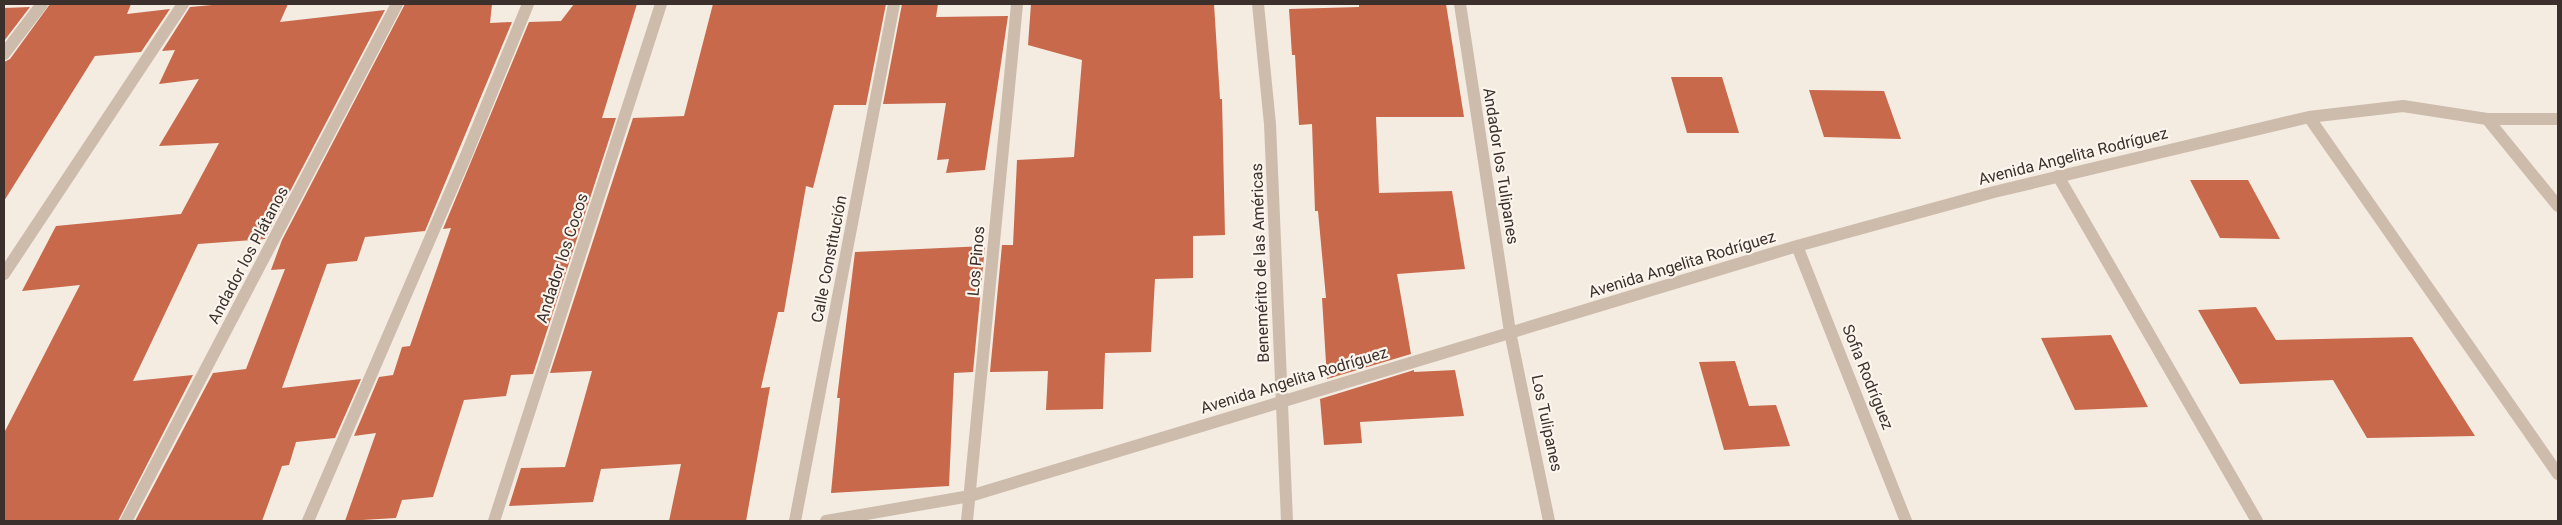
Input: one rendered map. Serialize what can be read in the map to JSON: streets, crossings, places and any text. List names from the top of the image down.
{
  "streets": {
    "street": [
      "Avenida Angelita Rodríguez",
      "Andador los Tulipanes",
      "Andador los Plátanos",
      "Andador los Cocos",
      "Calle Constitución",
      "Los Pinos",
      "Benemérito de las Américas",
      "Sofia Rodríguez",
      "Los Tulipanes"
    ]
  },
  "crossings": [
    ["Avenida Angelita Rodríguez", "Andador los Tulipanes"],
    ["Avenida Angelita Rodríguez", "Los Pinos"],
    ["Avenida Angelita Rodríguez", "Benemérito de las Américas"],
    ["Avenida Angelita Rodríguez", "Sofia Rodríguez"],
    ["Avenida Angelita Rodríguez", "Los Tulipanes"],
    ["Andador los Tulipanes", "Los Tulipanes"]
  ]
}
